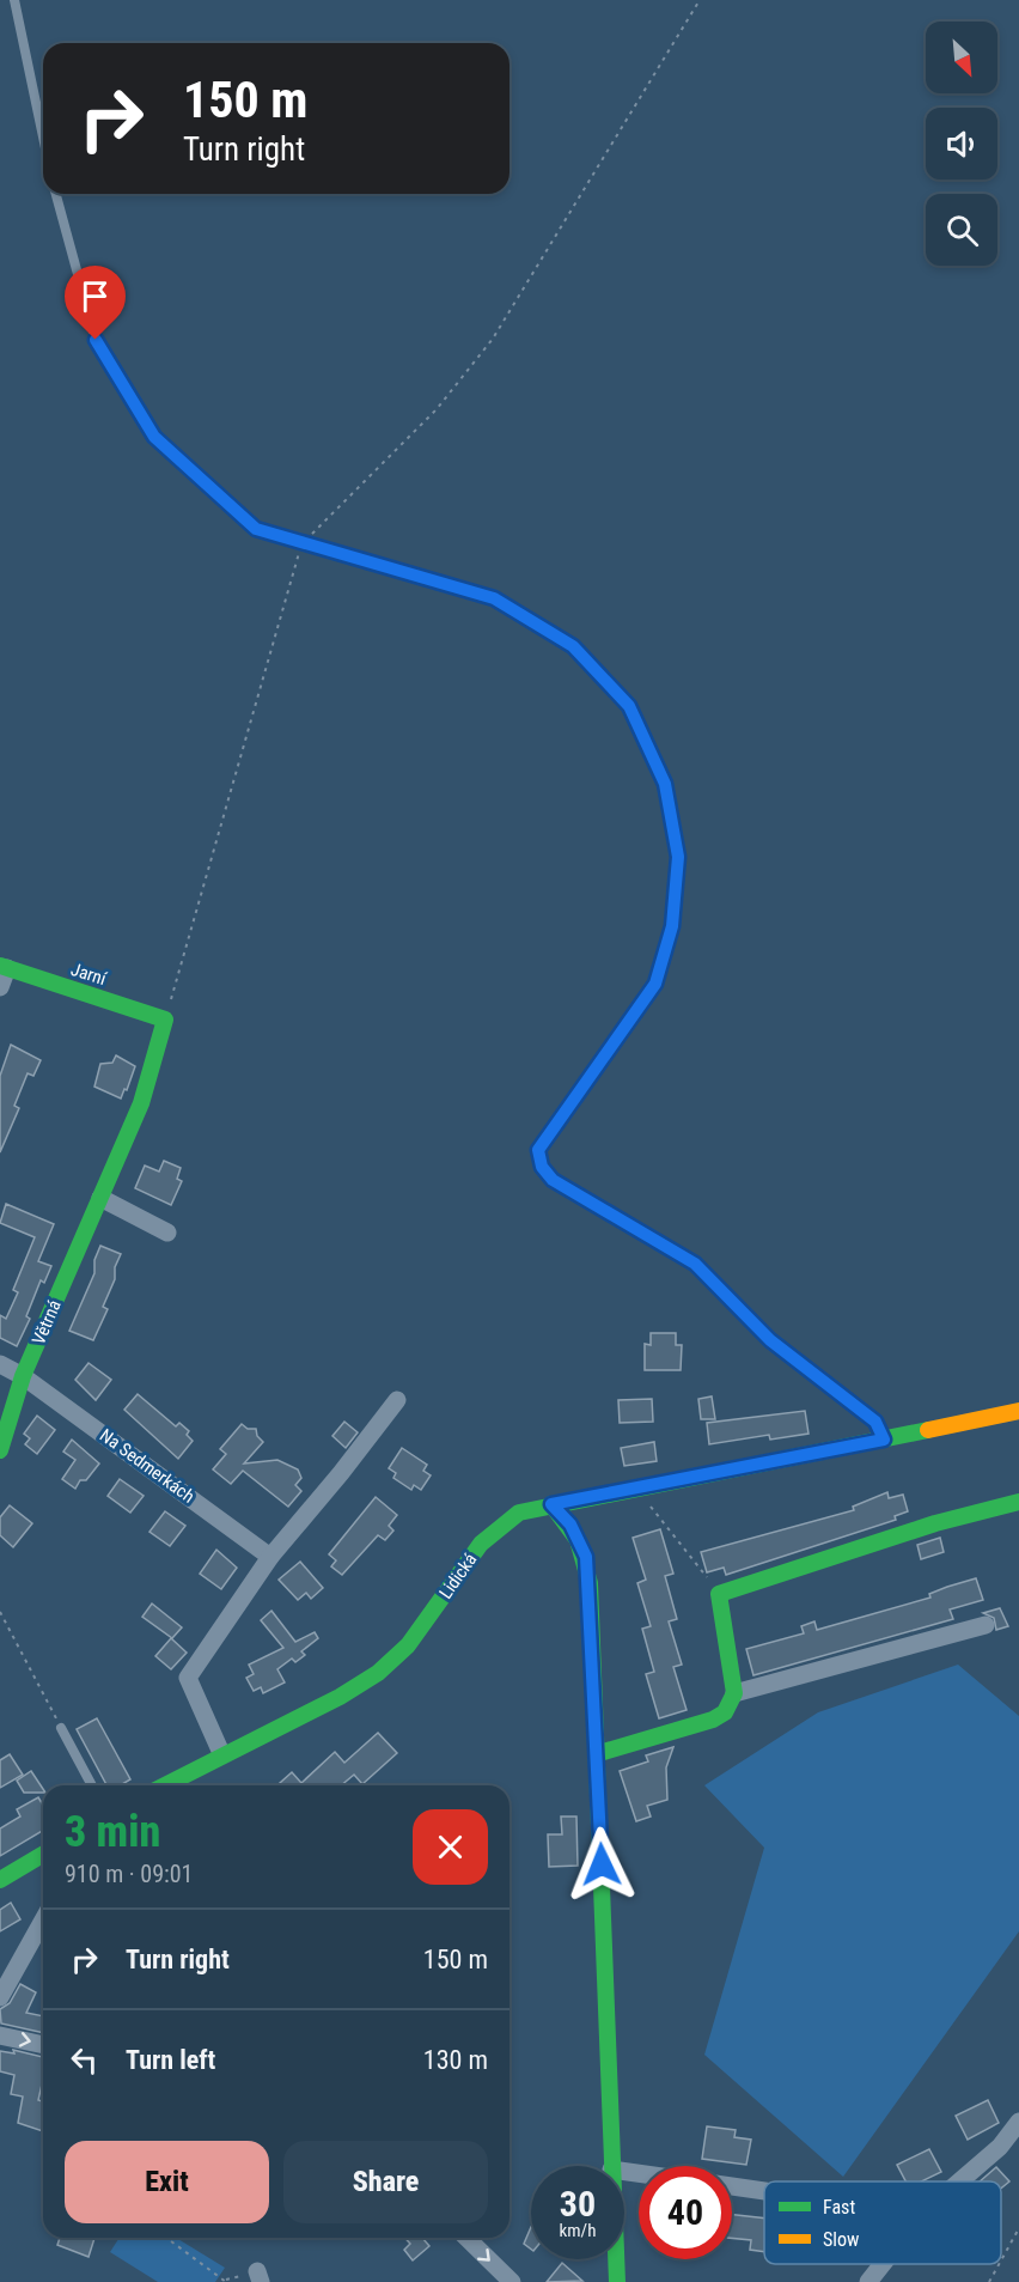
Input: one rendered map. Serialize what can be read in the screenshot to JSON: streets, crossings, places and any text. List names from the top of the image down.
{
  "streets": {
    "street": [
      "Jarní",
      "Větrná",
      "Na Sedmerkách",
      "Lidická"
    ]
  },
  "crossings": [
    ["Jarní", "Větrná"],
    ["Větrná", "Na Sedmerkách"]
  ],
  "legend": ["Fast", "Slow"],
  "north": "bottom right",
  "page": {
    "turn": ["150 m", "Turn right"],
    "heading": ["3 min", "910 m · 09:01"],
    "list": [
      {
        "name": "Turn right",
        "value": "150 m"
      },
      {
        "name": "Turn left",
        "value": "130 m"
      }
    ],
    "buttons": ["Exit", "Share"],
    "speed": "30 km/h",
    "limit": "40"
  }
}
